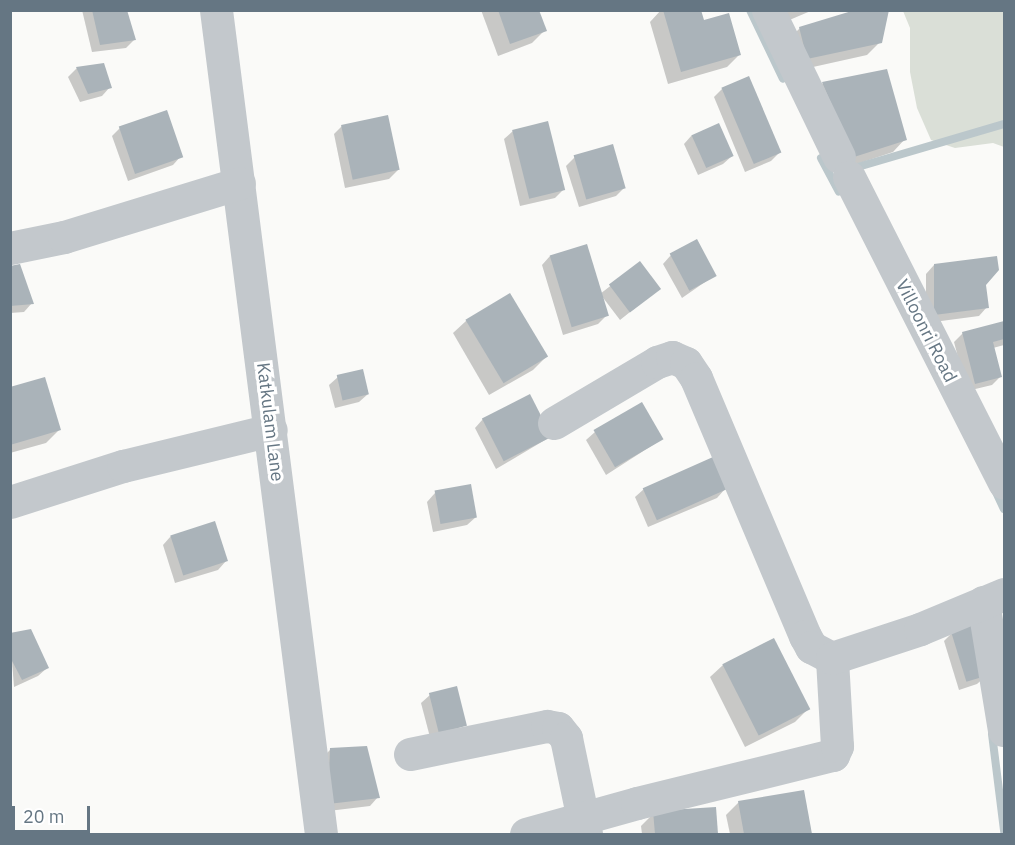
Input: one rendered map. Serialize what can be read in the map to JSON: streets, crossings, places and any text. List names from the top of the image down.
{
  "streets": {
    "street": ["Villoonri Road", "Katkulam Lane"]
  },
  "scale_bar": "20 m"
}
